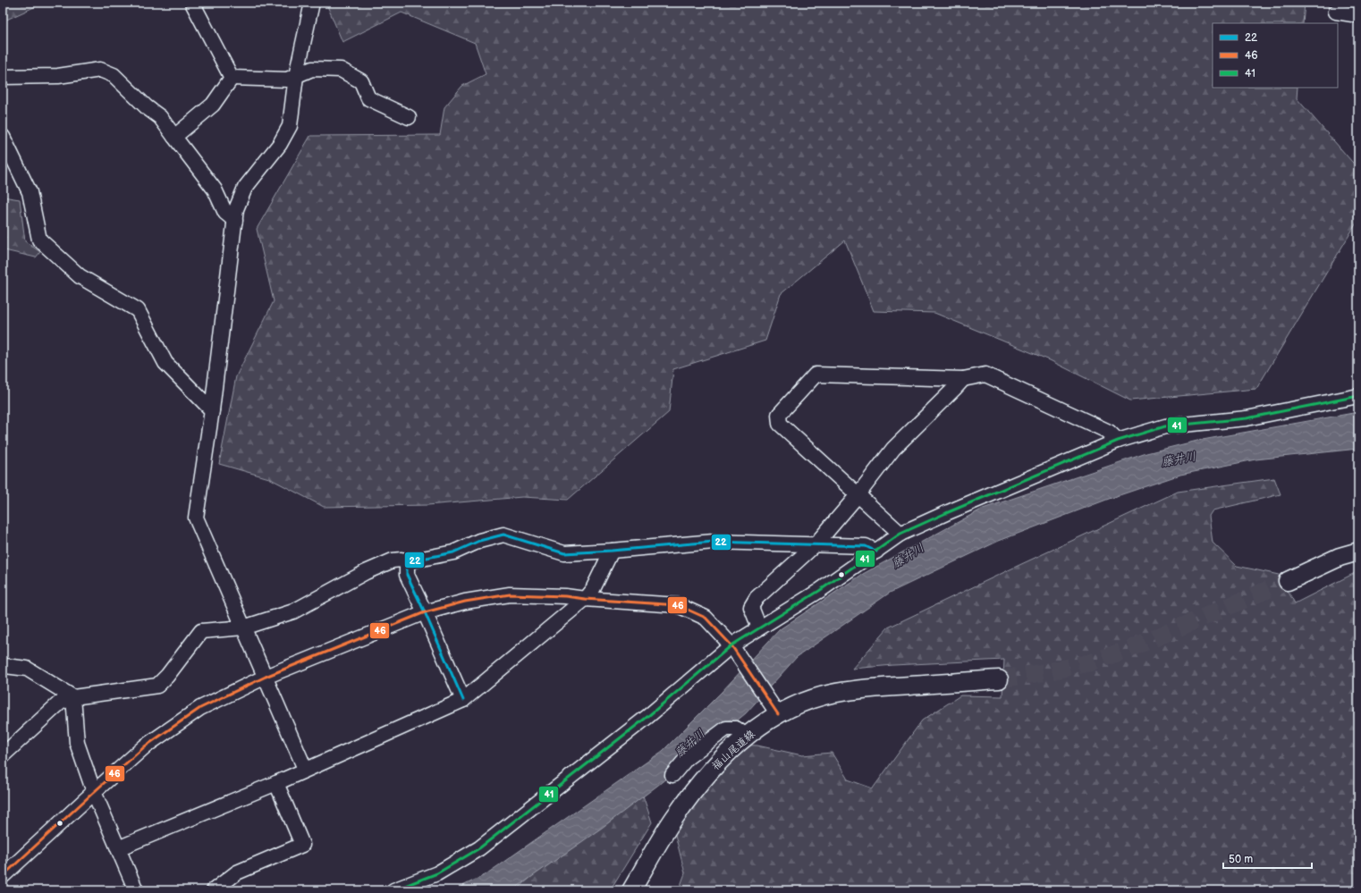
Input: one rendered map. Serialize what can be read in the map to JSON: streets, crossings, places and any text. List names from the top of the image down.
{
  "streets": {
    "main road": ["福山尾道線"]
  },
  "water": ["藤井川"],
  "lines": ["transit line 41", "transit line 22", "transit line 46"],
  "legend": ["22", "46", "41"],
  "scale_bar": "50 m"
}
